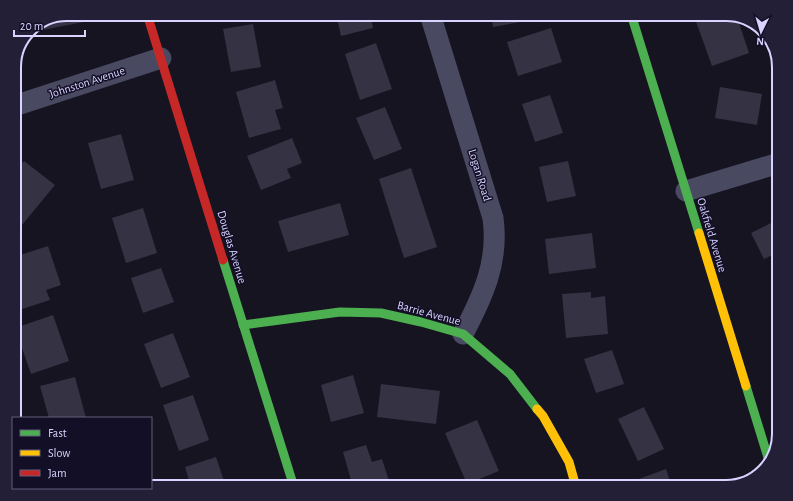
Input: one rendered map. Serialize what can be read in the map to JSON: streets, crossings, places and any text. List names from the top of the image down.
{
  "streets": {
    "street": [
      "Johnston Avenue",
      "Logan Road",
      "Oakfield Avenue",
      "Douglas Avenue",
      "Barrie Avenue"
    ]
  },
  "crossings": [
    ["Johnston Avenue", "Douglas Avenue"],
    ["Logan Road", "Barrie Avenue"],
    ["Douglas Avenue", "Barrie Avenue"]
  ],
  "legend": ["Fast", "Slow", "Jam"],
  "scale_bar": "20 m",
  "north": "bottom"
}
